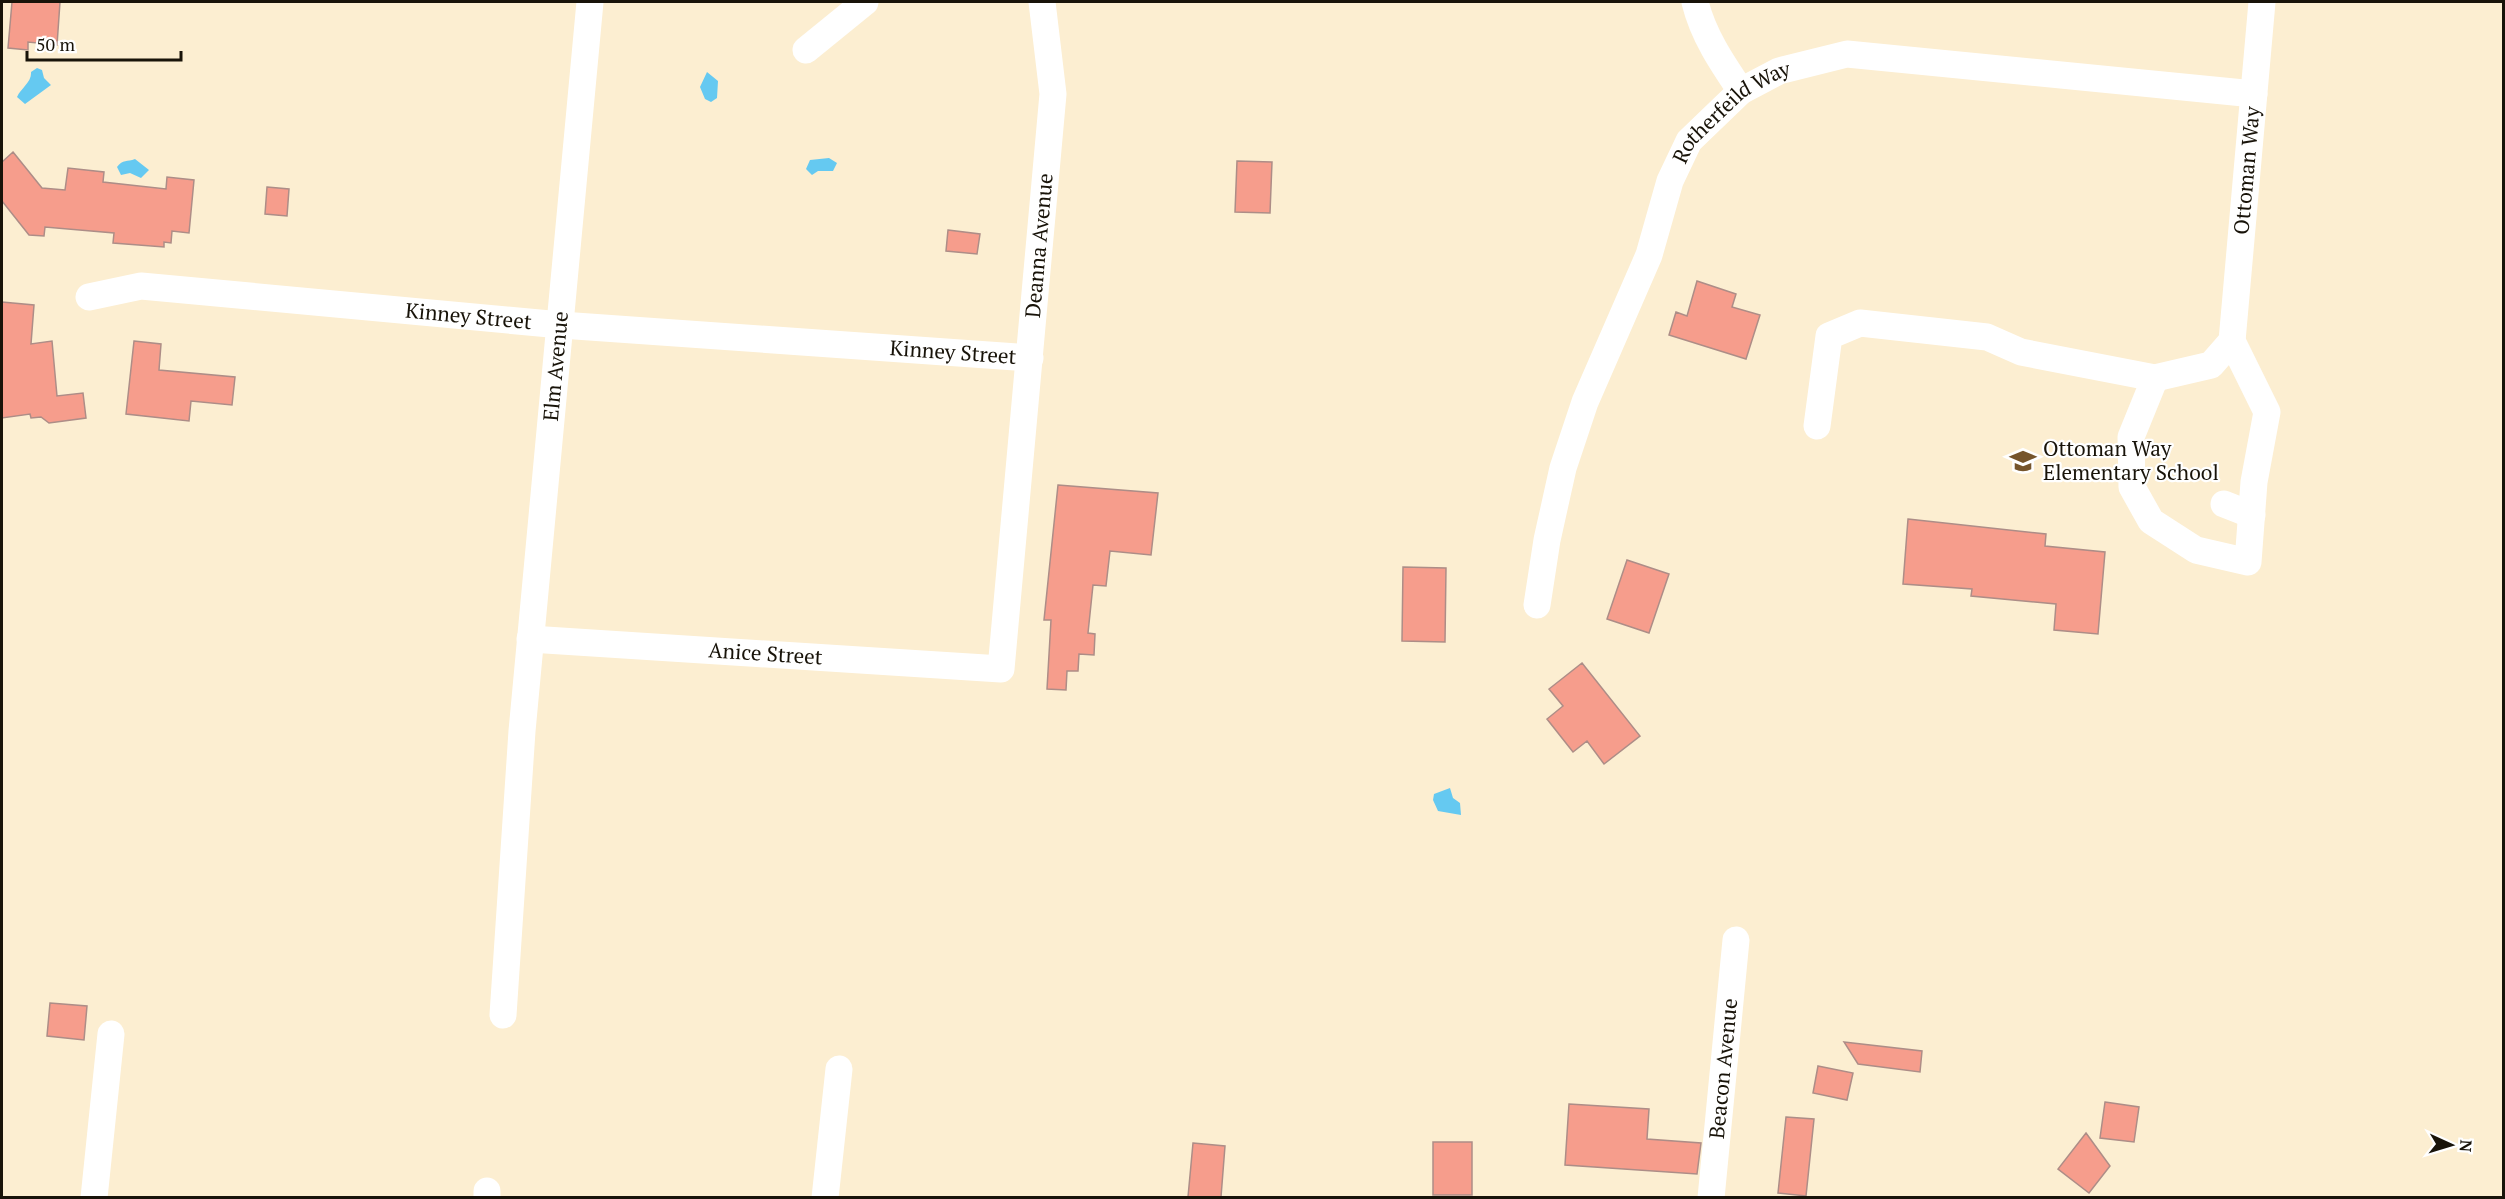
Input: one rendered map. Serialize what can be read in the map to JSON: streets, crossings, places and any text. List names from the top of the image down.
{
  "streets": {
    "street": [
      "Rotherfeild Way",
      "Ottoman Way",
      "Deanna Avenue",
      "Kinney Street",
      "Elm Avenue",
      "Anice Street",
      "Beacon Avenue"
    ]
  },
  "crossings": [
    ["Rotherfeild Way", "Ottoman Way"],
    ["Deanna Avenue", "Kinney Street"],
    ["Deanna Avenue", "Anice Street"],
    ["Kinney Street", "Elm Avenue"],
    ["Elm Avenue", "Anice Street"]
  ],
  "places": {
    "school or university": ["Ottoman Way Elementary School"]
  },
  "scale_bar": "50 m",
  "north": "right"
}
